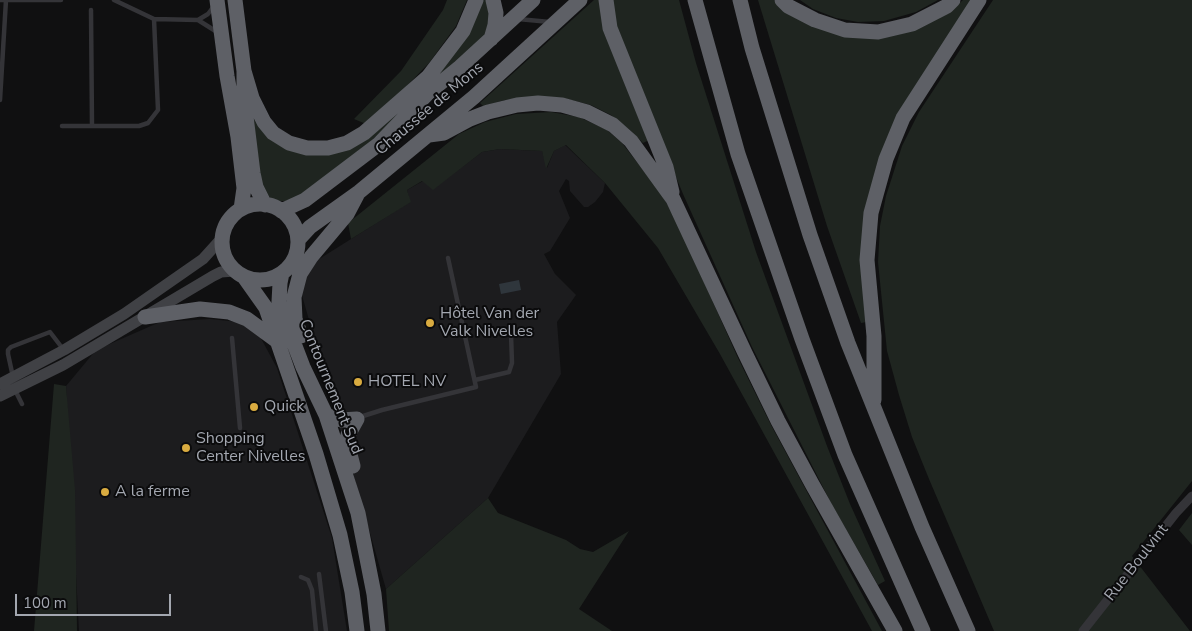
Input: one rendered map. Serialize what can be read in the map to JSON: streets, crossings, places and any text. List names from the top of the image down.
{
  "streets": {
    "highway": ["Chaussée de Mons", "Contournement Sud"],
    "street": ["Rue Boulvint"]
  },
  "crossings": [
    ["Chaussée de Mons", "Contournement Sud"]
  ],
  "places": [
    "Hôtel Van der Valk Nivelles",
    "HOTEL NV",
    "Quick",
    "Shopping Center Nivelles",
    "A la ferme"
  ],
  "scale_bar": "100 m"
}
